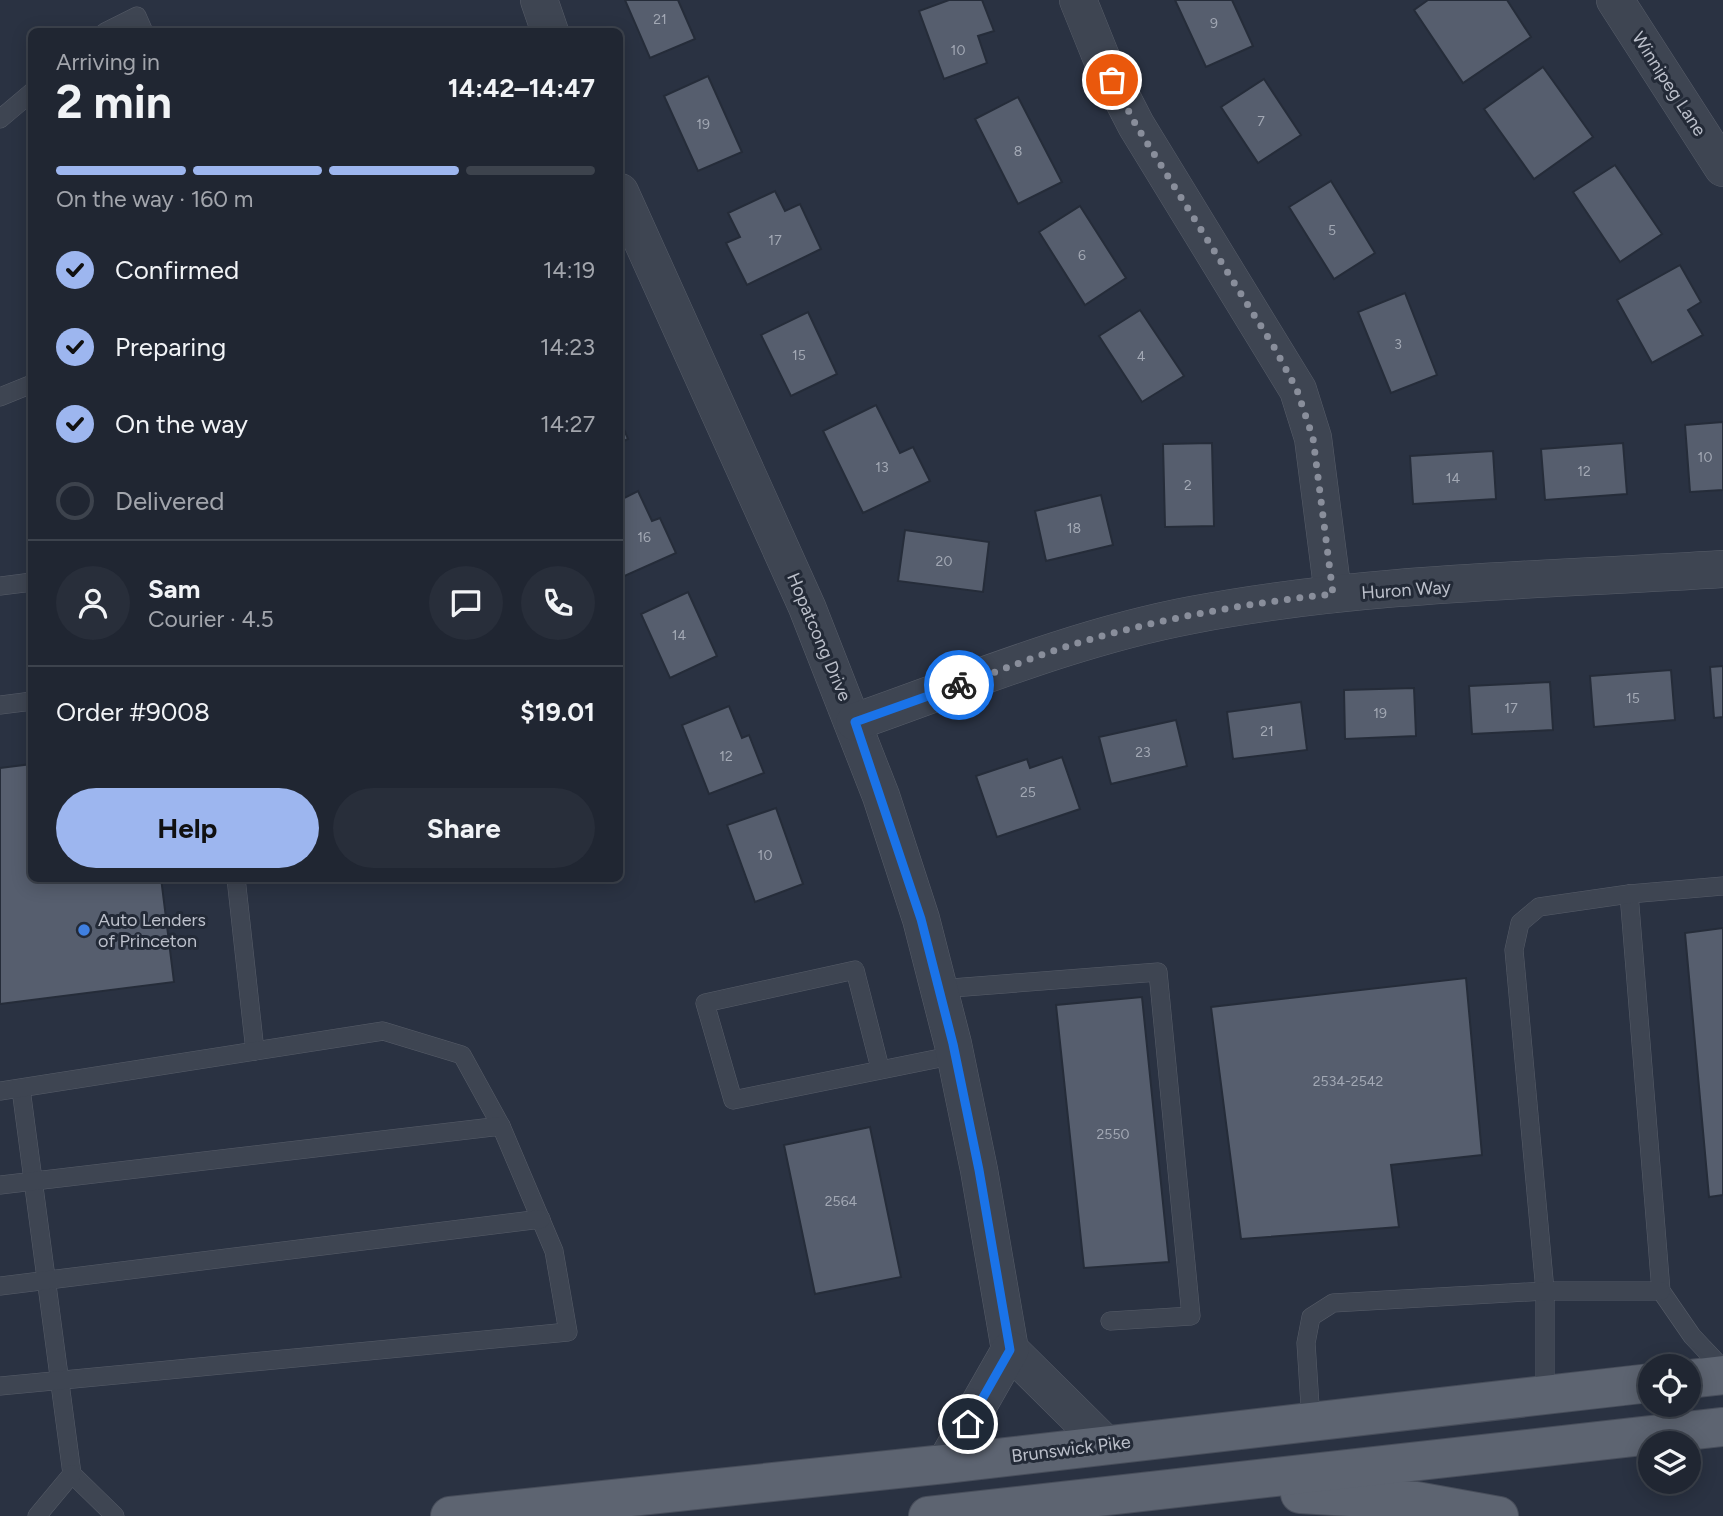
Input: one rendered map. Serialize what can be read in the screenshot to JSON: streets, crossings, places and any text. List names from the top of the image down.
{
  "streets": {
    "main road": ["Brunswick Pike"],
    "street": ["Winnipeg Lane", "Huron Way", "Hopatcong Drive"]
  },
  "crossings": [
    ["Huron Way", "Hopatcong Drive"]
  ],
  "places": ["Auto Lenders of Princeton"],
  "house_numbers": [
    "21",
    "9",
    "10",
    "7",
    "19",
    "8",
    "5",
    "17",
    "6",
    "3",
    "15",
    "4",
    "10",
    "13",
    "12",
    "14",
    "2",
    "18",
    "16",
    "20",
    "14",
    "15",
    "17",
    "19",
    "21",
    "23",
    "12",
    "25",
    "10",
    "2534-2542",
    "2550",
    "2564"
  ],
  "page": {
    "heading": ["2 min", "Arriving in", "14:42–14:47"],
    "panel": [
      "Sam",
      "Courier · 4.5",
      "Order #9008",
      "$19.01"
    ],
    "bar": "On the way · 160 m",
    "list": [
      ["Confirmed", "14:19"],
      ["Preparing", "14:23"],
      ["On the way", "14:27"],
      "Delivered"
    ],
    "buttons": ["Help", "Share"]
  }
}
